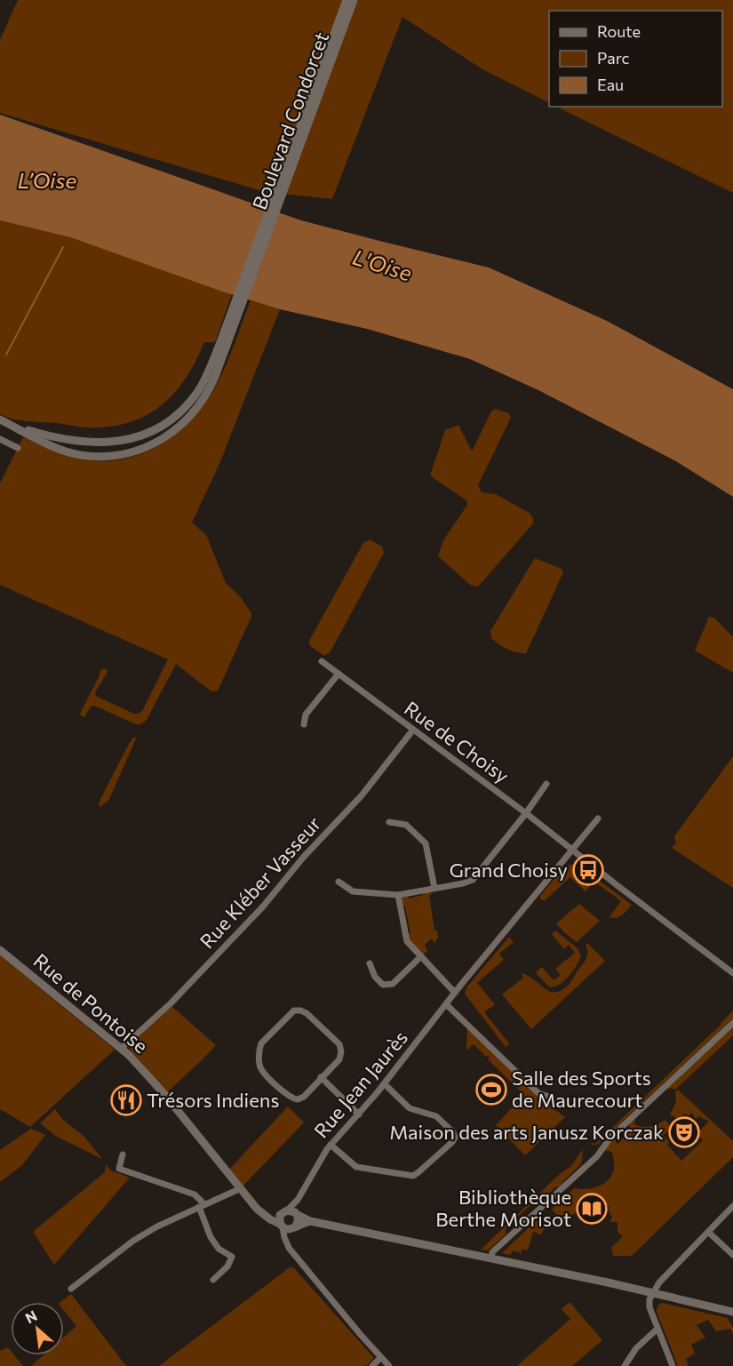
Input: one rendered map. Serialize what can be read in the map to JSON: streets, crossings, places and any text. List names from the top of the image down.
{
  "streets": {
    "main road": ["Boulevard Condorcet", "Rue de Pontoise"],
    "street": ["Rue de Choisy", "Rue Kléber Vasseur", "Rue Jean Jaurès"]
  },
  "crossings": [
    ["Rue de Choisy", "Rue Kléber Vasseur"],
    ["Rue de Choisy", "Rue Jean Jaurès"],
    ["Rue Kléber Vasseur", "Rue de Pontoise"]
  ],
  "water": ["L’Oise", "L'Oise"],
  "places": {
    "bus stop": ["Grand Choisy"],
    "sports": ["Salle des Sports de Maurecourt"],
    "restaurant": ["Trésors Indiens"],
    "theatre": ["Maison des arts Janusz Korczak"],
    "library": ["Bibliothèque Berthe Morisot"]
  },
  "legend": ["Route", "Parc", "Eau"],
  "north": "top left"
}
